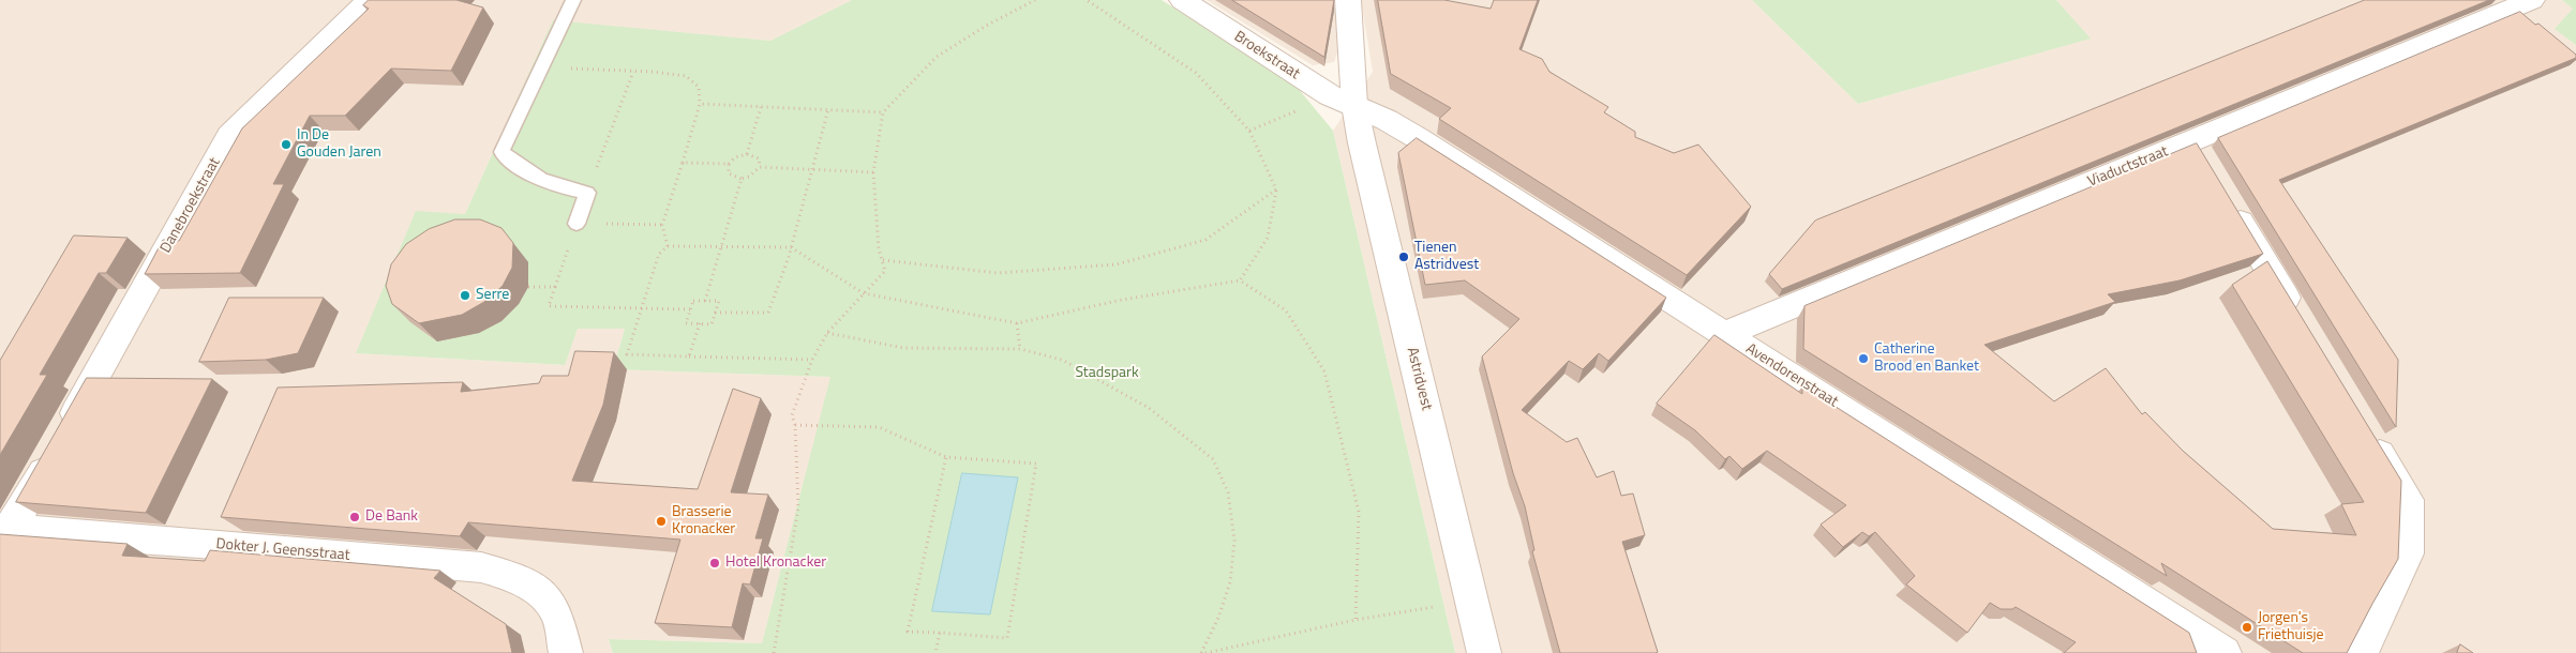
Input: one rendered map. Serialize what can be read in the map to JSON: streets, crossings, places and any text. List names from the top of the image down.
{
  "streets": {
    "street": [
      "Broekstraat",
      "Viaductstraat",
      "Danebroekstraat",
      "Avendorenstraat",
      "Astridvest",
      "Dokter J. Geensstraat"
    ]
  },
  "crossings": [
    ["Broekstraat", "Avendorenstraat"],
    ["Broekstraat", "Astridvest"],
    ["Viaductstraat", "Avendorenstraat"],
    ["Danebroekstraat", "Dokter J. Geensstraat"],
    ["Avendorenstraat", "Astridvest"]
  ],
  "parks": ["Stadspark"],
  "places": [
    "In De Gouden Jaren",
    "Tienen Astridvest",
    "Serre",
    "Catherine Brood en Banket",
    "De Bank",
    "Brasserie Kronacker",
    "Hotel Kronacker",
    "Jorgen's Friethuisje"
  ]
}
